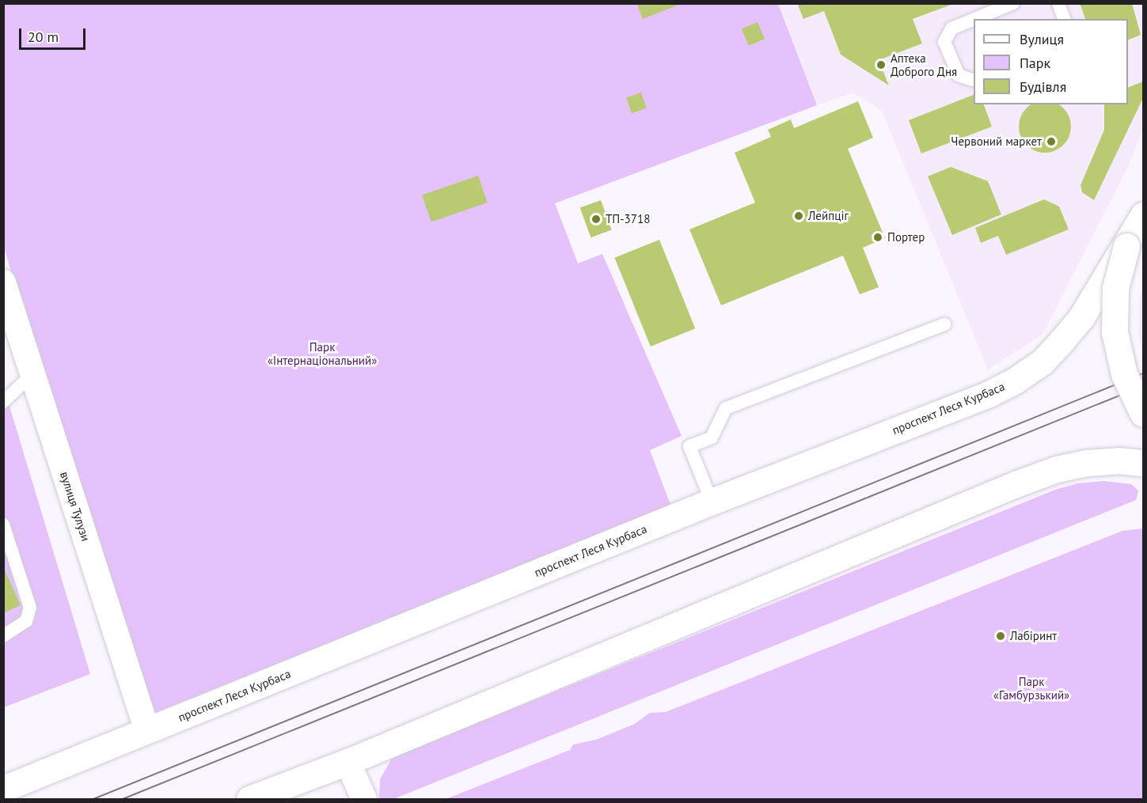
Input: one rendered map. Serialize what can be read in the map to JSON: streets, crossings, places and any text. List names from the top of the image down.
{
  "streets": {
    "main road": ["проспект Леся Курбаса"],
    "street": ["вулиця Тулузи"]
  },
  "crossings": [
    ["проспект Леся Курбаса", "вулиця Тулузи"]
  ],
  "parks": ["Парк «Інтернаціональний»", "Парк «Гамбурзький»"],
  "places": [
    "Аптека Доброго Дня",
    "Червоний маркет",
    "Лейпціг",
    "ТП-3718",
    "Портер",
    "Лабіринт"
  ],
  "legend": ["Вулиця", "Парк", "Будівля"],
  "scale_bar": "20 m"
}
